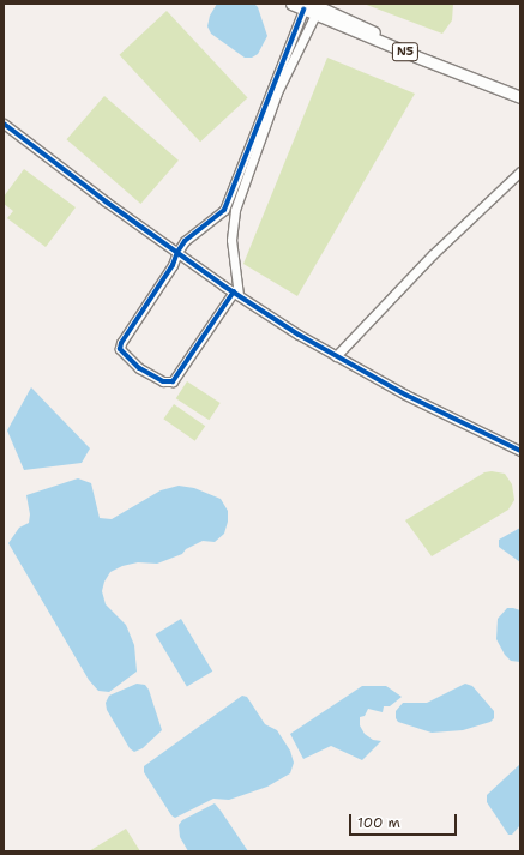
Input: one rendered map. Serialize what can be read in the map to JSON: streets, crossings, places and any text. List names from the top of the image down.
{
  "streets": {
    "highway": ["N5"]
  },
  "scale_bar": "100 m"
}
